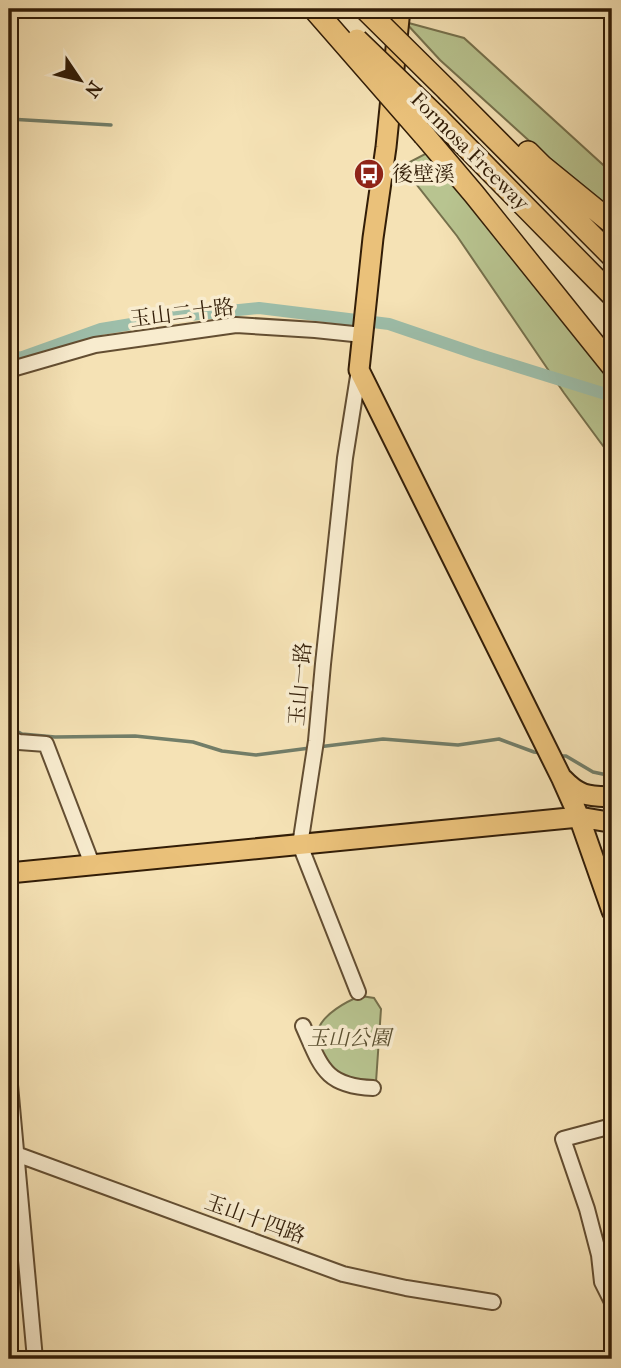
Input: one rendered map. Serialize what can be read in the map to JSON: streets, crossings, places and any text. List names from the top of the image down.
{
  "streets": {
    "highway": ["Formosa Freeway"],
    "street": ["玉山二十路", "玉山一路", "玉山十四路"]
  },
  "parks": ["玉山公園"],
  "places": {
    "bus stop": ["後壁溪"]
  },
  "north": "bottom right"
}
